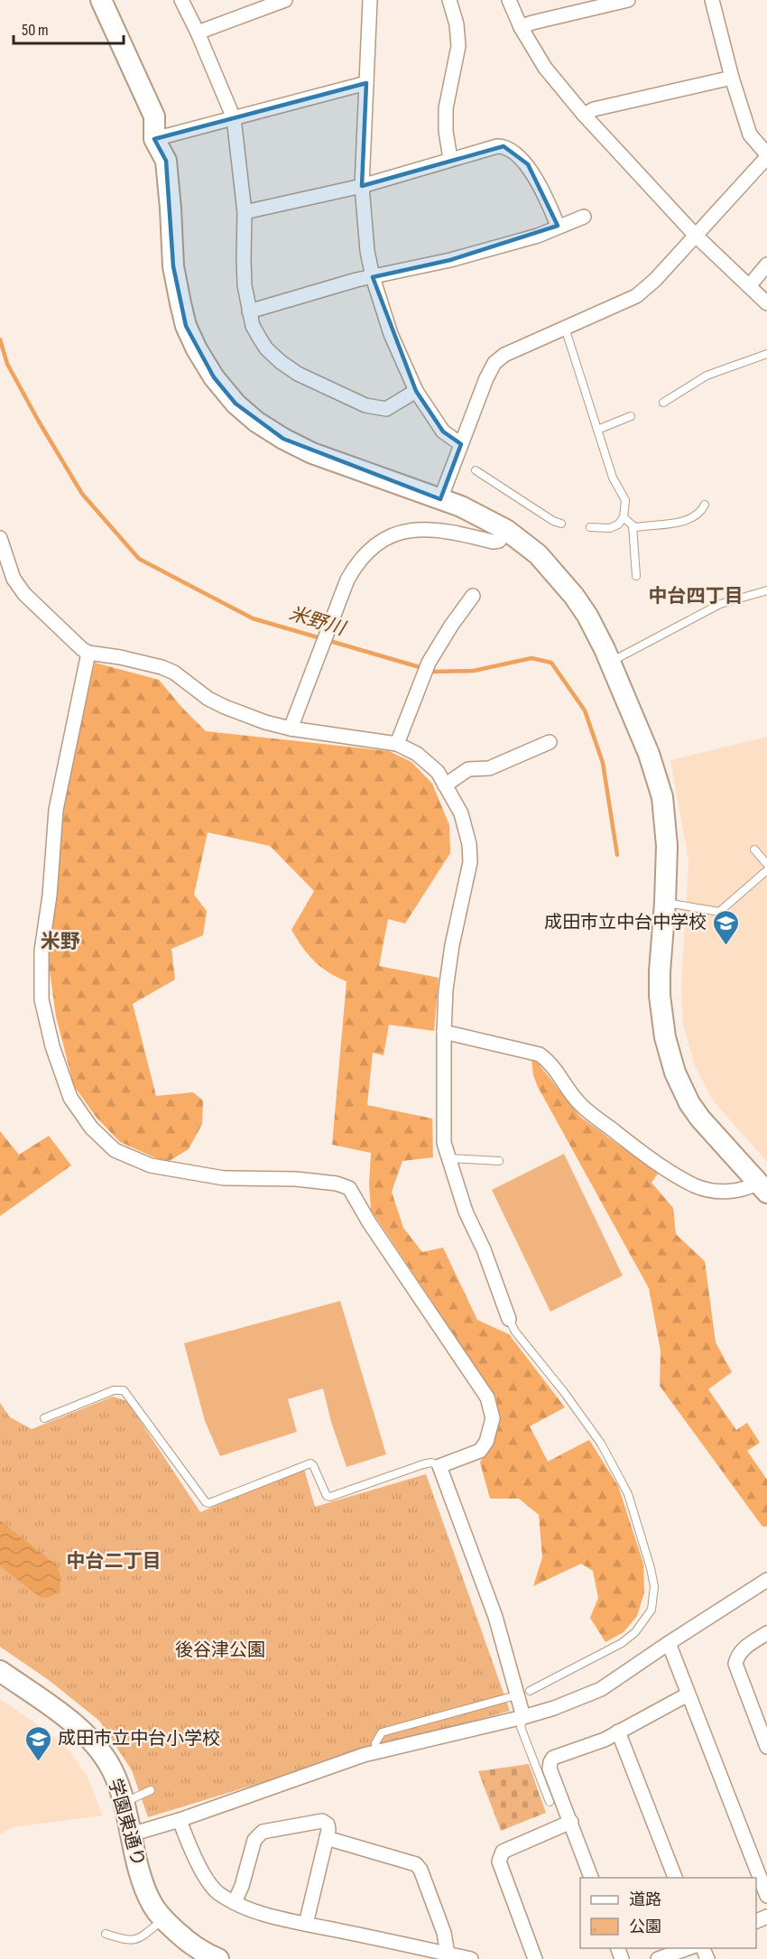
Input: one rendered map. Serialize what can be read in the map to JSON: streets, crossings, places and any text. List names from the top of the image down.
{
  "streets": {
    "street": ["学園東通り"]
  },
  "districts": ["中台四丁目", "米野", "中台二丁目"],
  "water": ["米野川"],
  "parks": ["後谷津公園"],
  "places": {
    "school or university": ["成田市立中台中学校", "成田市立中台小学校"]
  },
  "legend": ["道路", "公園"],
  "scale_bar": "50 m"
}
